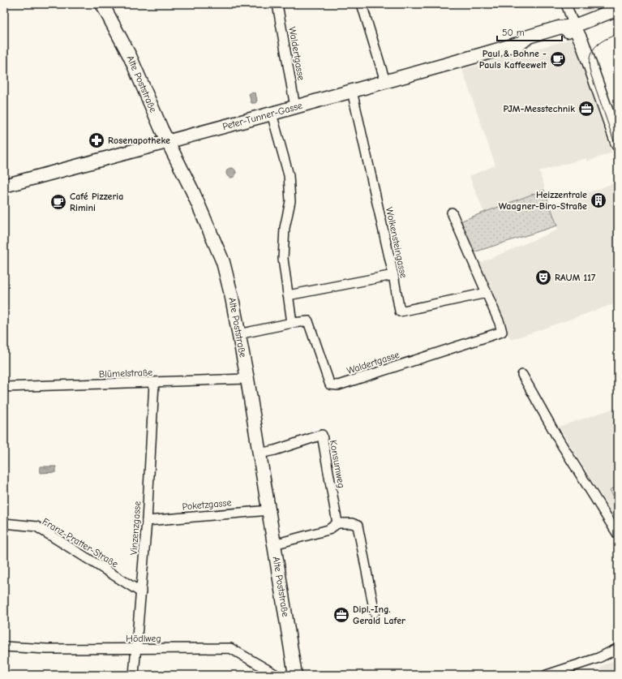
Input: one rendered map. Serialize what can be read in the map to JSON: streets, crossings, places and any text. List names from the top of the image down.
{
  "streets": {
    "main road": ["Alte Poststraße", "Peter-Tunner-Gasse"],
    "street": [
      "Waldertgasse",
      "Wolkensteingasse",
      "Blümelstraße",
      "Konsumweg",
      "Poketzgasse",
      "Vinzenzgasse",
      "Franz-Pratter-Straße",
      "Hödlweg"
    ]
  },
  "crossings": [
    ["Waldertgasse", "Alte Poststraße"],
    ["Waldertgasse", "Peter-Tunner-Gasse"],
    ["Waldertgasse", "Wolkensteingasse"],
    ["Alte Poststraße", "Peter-Tunner-Gasse"],
    ["Alte Poststraße", "Blümelstraße"],
    ["Alte Poststraße", "Konsumweg"],
    ["Alte Poststraße", "Poketzgasse"],
    ["Peter-Tunner-Gasse", "Wolkensteingasse"],
    ["Blümelstraße", "Vinzenzgasse"],
    ["Poketzgasse", "Vinzenzgasse"],
    ["Vinzenzgasse", "Franz-Pratter-Straße"],
    ["Vinzenzgasse", "Hödlweg"]
  ],
  "places": {
    "cafe": ["Paul & Bohne - Pauls Kaffeewelt", "Café Pizzeria Rimini"],
    "office": ["PJM-Messtechnik", "Dipl.-Ing. Gerald Lafer"],
    "pharmacy": ["Rosenapotheke"],
    "building": ["Heizzentrale Waagner-Biro-Straße"],
    "theatre": ["RAUM 117"]
  },
  "scale_bar": "50 m"
}
